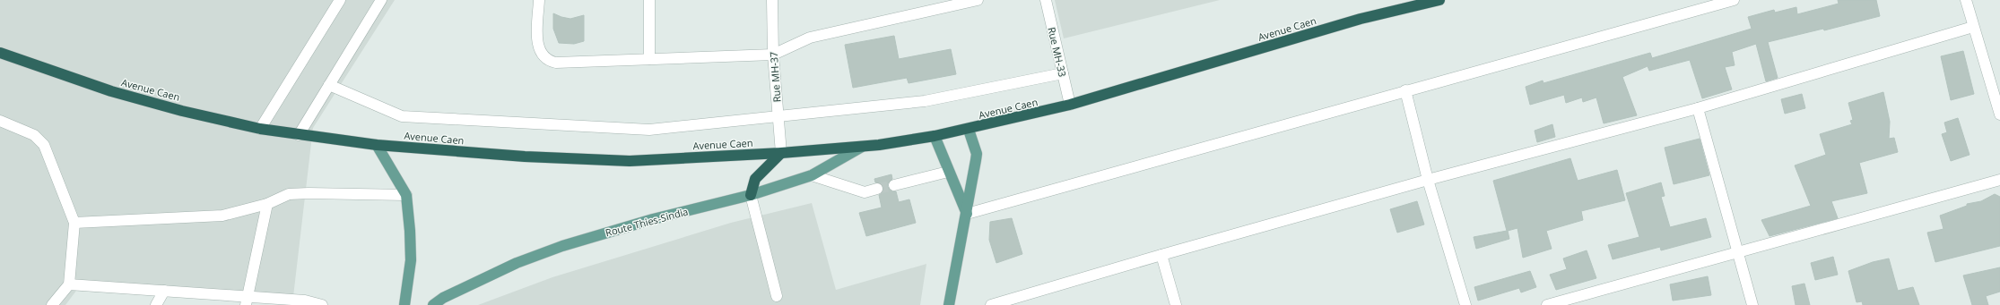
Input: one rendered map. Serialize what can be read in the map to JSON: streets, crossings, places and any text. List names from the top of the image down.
{
  "streets": {
    "highway": ["Avenue Caen"],
    "main road": ["Route Thies-Sindia"],
    "street": ["Rue MH-33", "Rue MH-37"]
  },
  "crossings": [
    ["Avenue Caen", "Rue MH-33"],
    ["Avenue Caen", "Rue MH-37"],
    ["Avenue Caen", "Route Thies-Sindia"]
  ]
}
